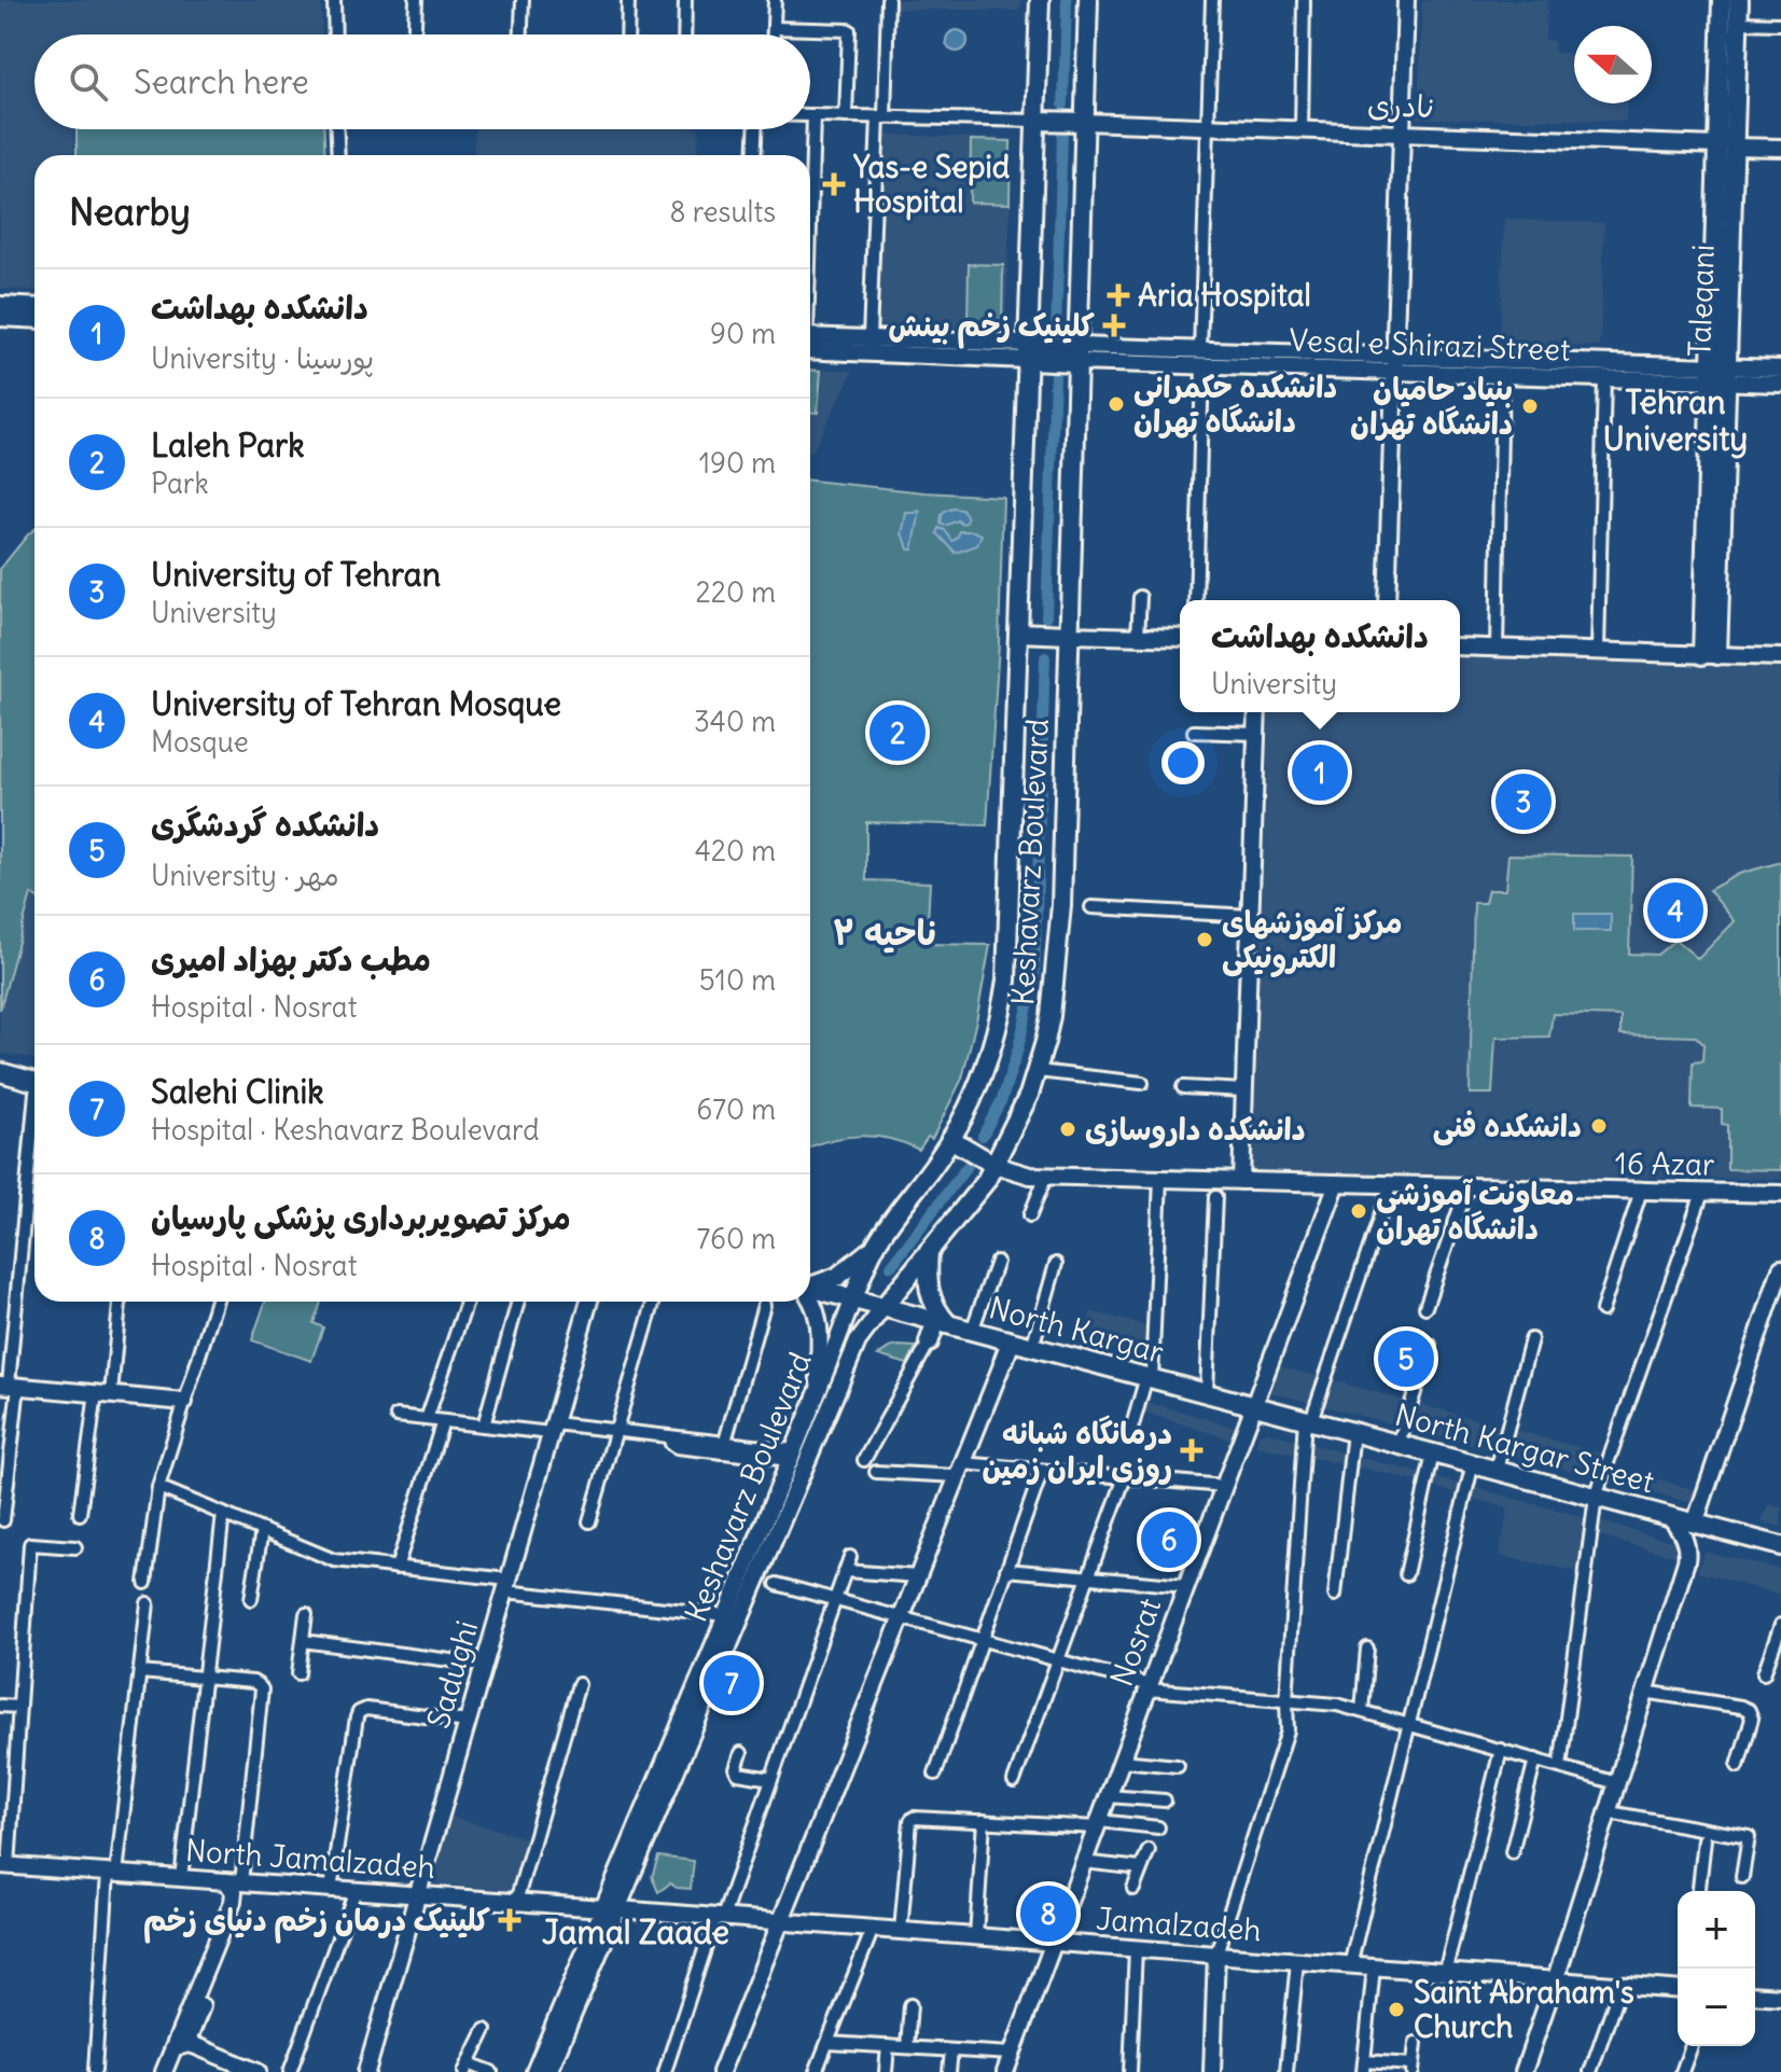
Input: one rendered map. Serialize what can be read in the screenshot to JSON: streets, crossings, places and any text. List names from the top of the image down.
{
  "streets": {
    "main road": [
      "Taleqani",
      "Keshavarz Boulevard",
      "North Kargar",
      "North Kargar Street"
    ],
    "street": [
      "نادری",
      "Vesal e Shirazi Street",
      "16 Azar",
      "Nosrat",
      "Sadughi",
      "North Jamalzadeh",
      "Jamalzadeh"
    ]
  },
  "crossings": [
    ["نادری", "Taleqani"],
    ["نادری", "Keshavarz Boulevard"],
    ["Taleqani", "Vesal e Shirazi Street"],
    ["Vesal e Shirazi Street", "Keshavarz Boulevard"],
    ["Keshavarz Boulevard", "16 Azar"],
    ["Keshavarz Boulevard", "North Kargar"],
    ["Keshavarz Boulevard", "North Jamalzadeh"],
    ["Keshavarz Boulevard", "Jamalzadeh"],
    ["16 Azar", "Nosrat"],
    ["North Kargar", "North Kargar Street"],
    ["North Kargar", "Nosrat"],
    ["North Kargar Street", "Nosrat"],
    ["Nosrat", "Jamalzadeh"],
    ["Sadughi", "North Jamalzadeh"],
    ["North Jamalzadeh", "Jamalzadeh"]
  ],
  "districts": ["Tehran University", "ناحیه ۲", "Jamal Zaade"],
  "places": {
    "health": [
      "Yas-e Sepid Hospital",
      "Aria Hospital",
      "کلینیک زخم بینش",
      "درمانگاه شبانه روزی ایران زمین",
      "کلینیک درمان زخم دنیای زخم"
    ],
    "other": [
      "دانشکده حکمرانی دانشگاه تهران",
      "بنیاد حامیان دانشگاه تهران",
      "مرکز آموزشهای الکترونیکی",
      "دانشکده فنی",
      "دانشکده داروسازی",
      "معاونت آموزشی دانشگاه تهران",
      "Saint Abraham's Church"
    ]
  },
  "north": "left",
  "page": {
    "search": "Search here",
    "heading": ["Nearby", "8 results"],
    "list": [
      {
        "mark": "1",
        "name": "دانشکده بهداشت",
        "note": "University · پورسینا",
        "value": "90 m"
      },
      {
        "mark": "2",
        "name": "Laleh Park",
        "note": "Park",
        "value": "190 m"
      },
      {
        "mark": "3",
        "name": "University of Tehran",
        "note": "University",
        "value": "220 m"
      },
      {
        "mark": "4",
        "name": "University of Tehran Mosque",
        "note": "Mosque",
        "value": "340 m"
      },
      {
        "mark": "5",
        "name": "دانشکده گردشگری",
        "note": "University · مهر",
        "value": "420 m"
      },
      {
        "mark": "6",
        "name": "مطب دکتر بهزاد امیری",
        "note": "Hospital · Nosrat",
        "value": "510 m"
      },
      {
        "mark": "7",
        "name": "Salehi Clinik",
        "note": "Hospital · Keshavarz Boulevard",
        "value": "670 m"
      },
      {
        "mark": "8",
        "name": "مرکز تصویربرداری پزشکی پارسیان",
        "note": "Hospital · Nosrat",
        "value": "760 m"
      }
    ],
    "popup": ["دانشکده بهداشت", "University"],
    "pins": [
      "2",
      "1",
      "3",
      "4",
      "5",
      "6",
      "7",
      "8"
    ],
    "map_buttons": ["+", "−"]
  }
}
